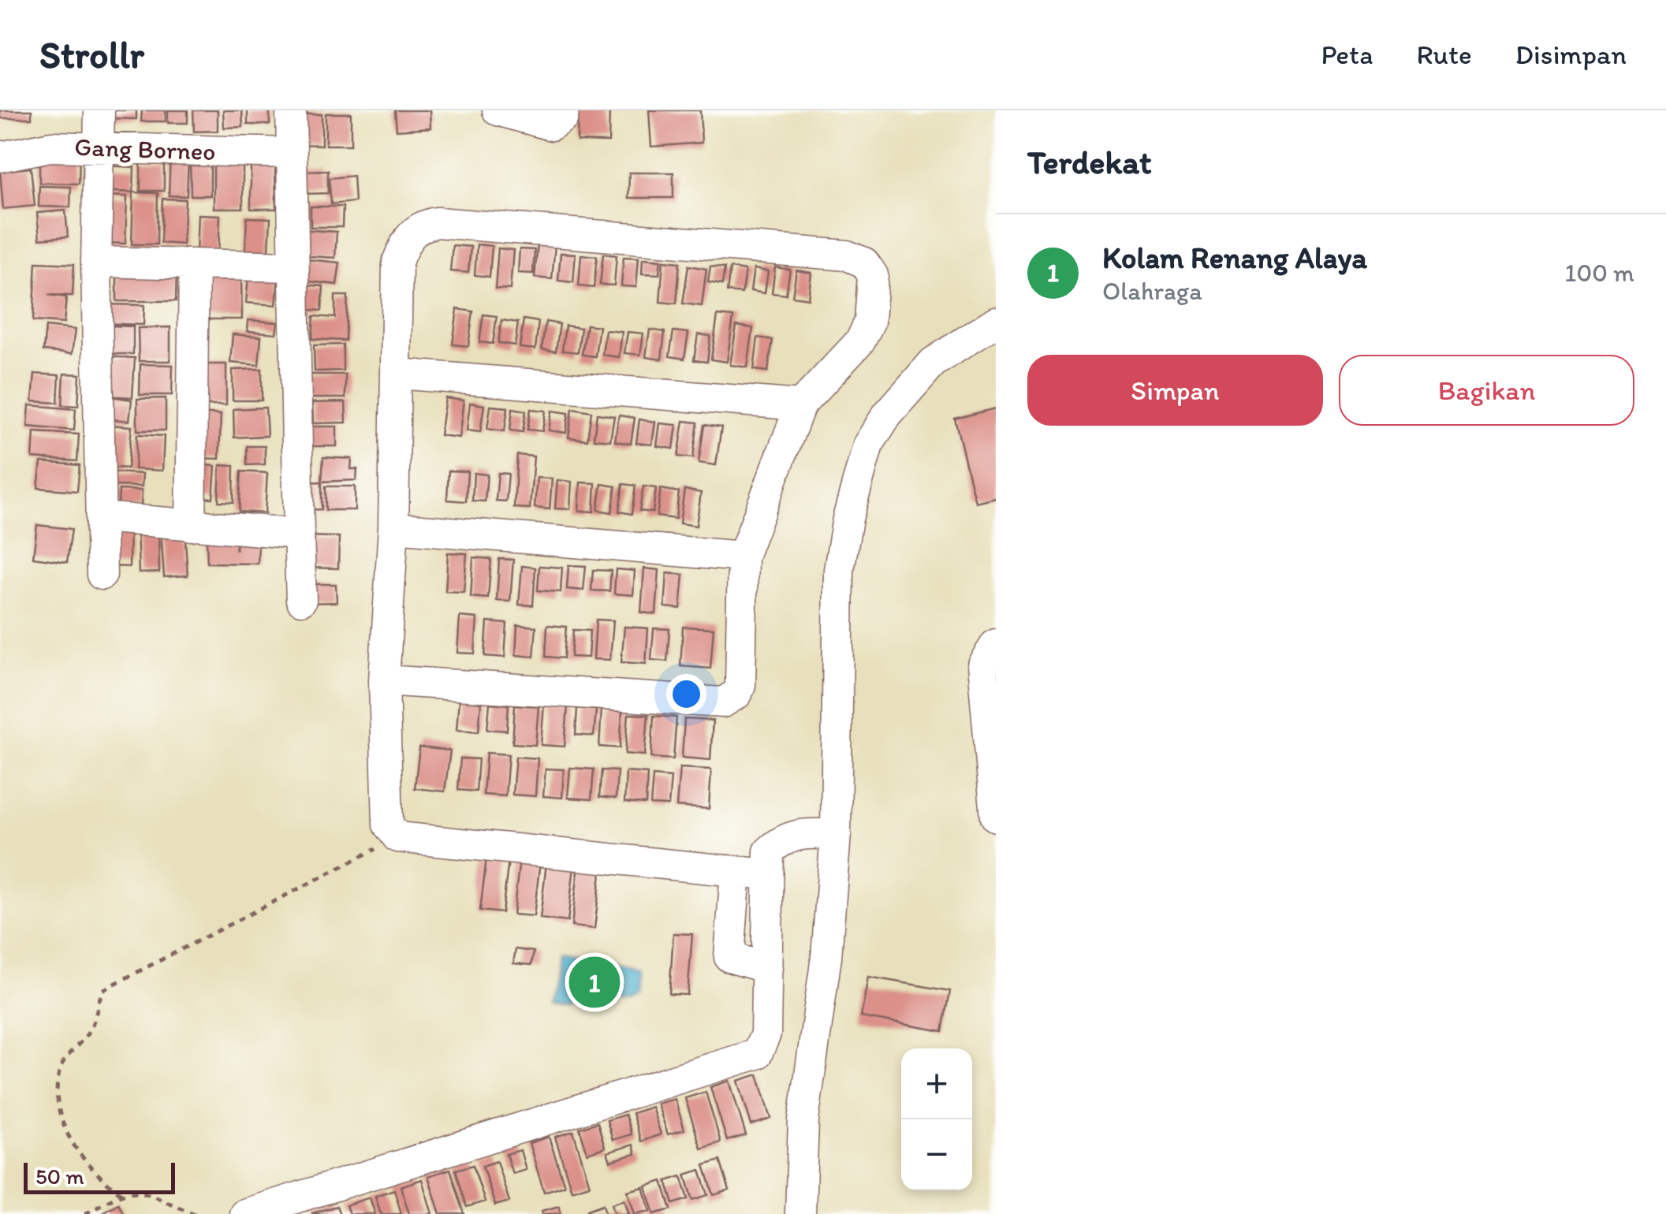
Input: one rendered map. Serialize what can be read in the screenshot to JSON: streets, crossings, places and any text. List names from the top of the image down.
{
  "streets": {
    "street": ["Gang Borneo"]
  },
  "scale_bar": "50 m",
  "page": {
    "header": "Strollr",
    "nav": ["Peta", "Rute", "Disimpan"],
    "heading": "Terdekat",
    "list": [
      {
        "mark": "1",
        "name": "Kolam Renang Alaya",
        "note": "Olahraga",
        "value": "100 m"
      }
    ],
    "buttons": ["Simpan", "Bagikan"],
    "pins": "1",
    "map_buttons": ["+", "−"],
    "scale": "50 m"
  }
}
